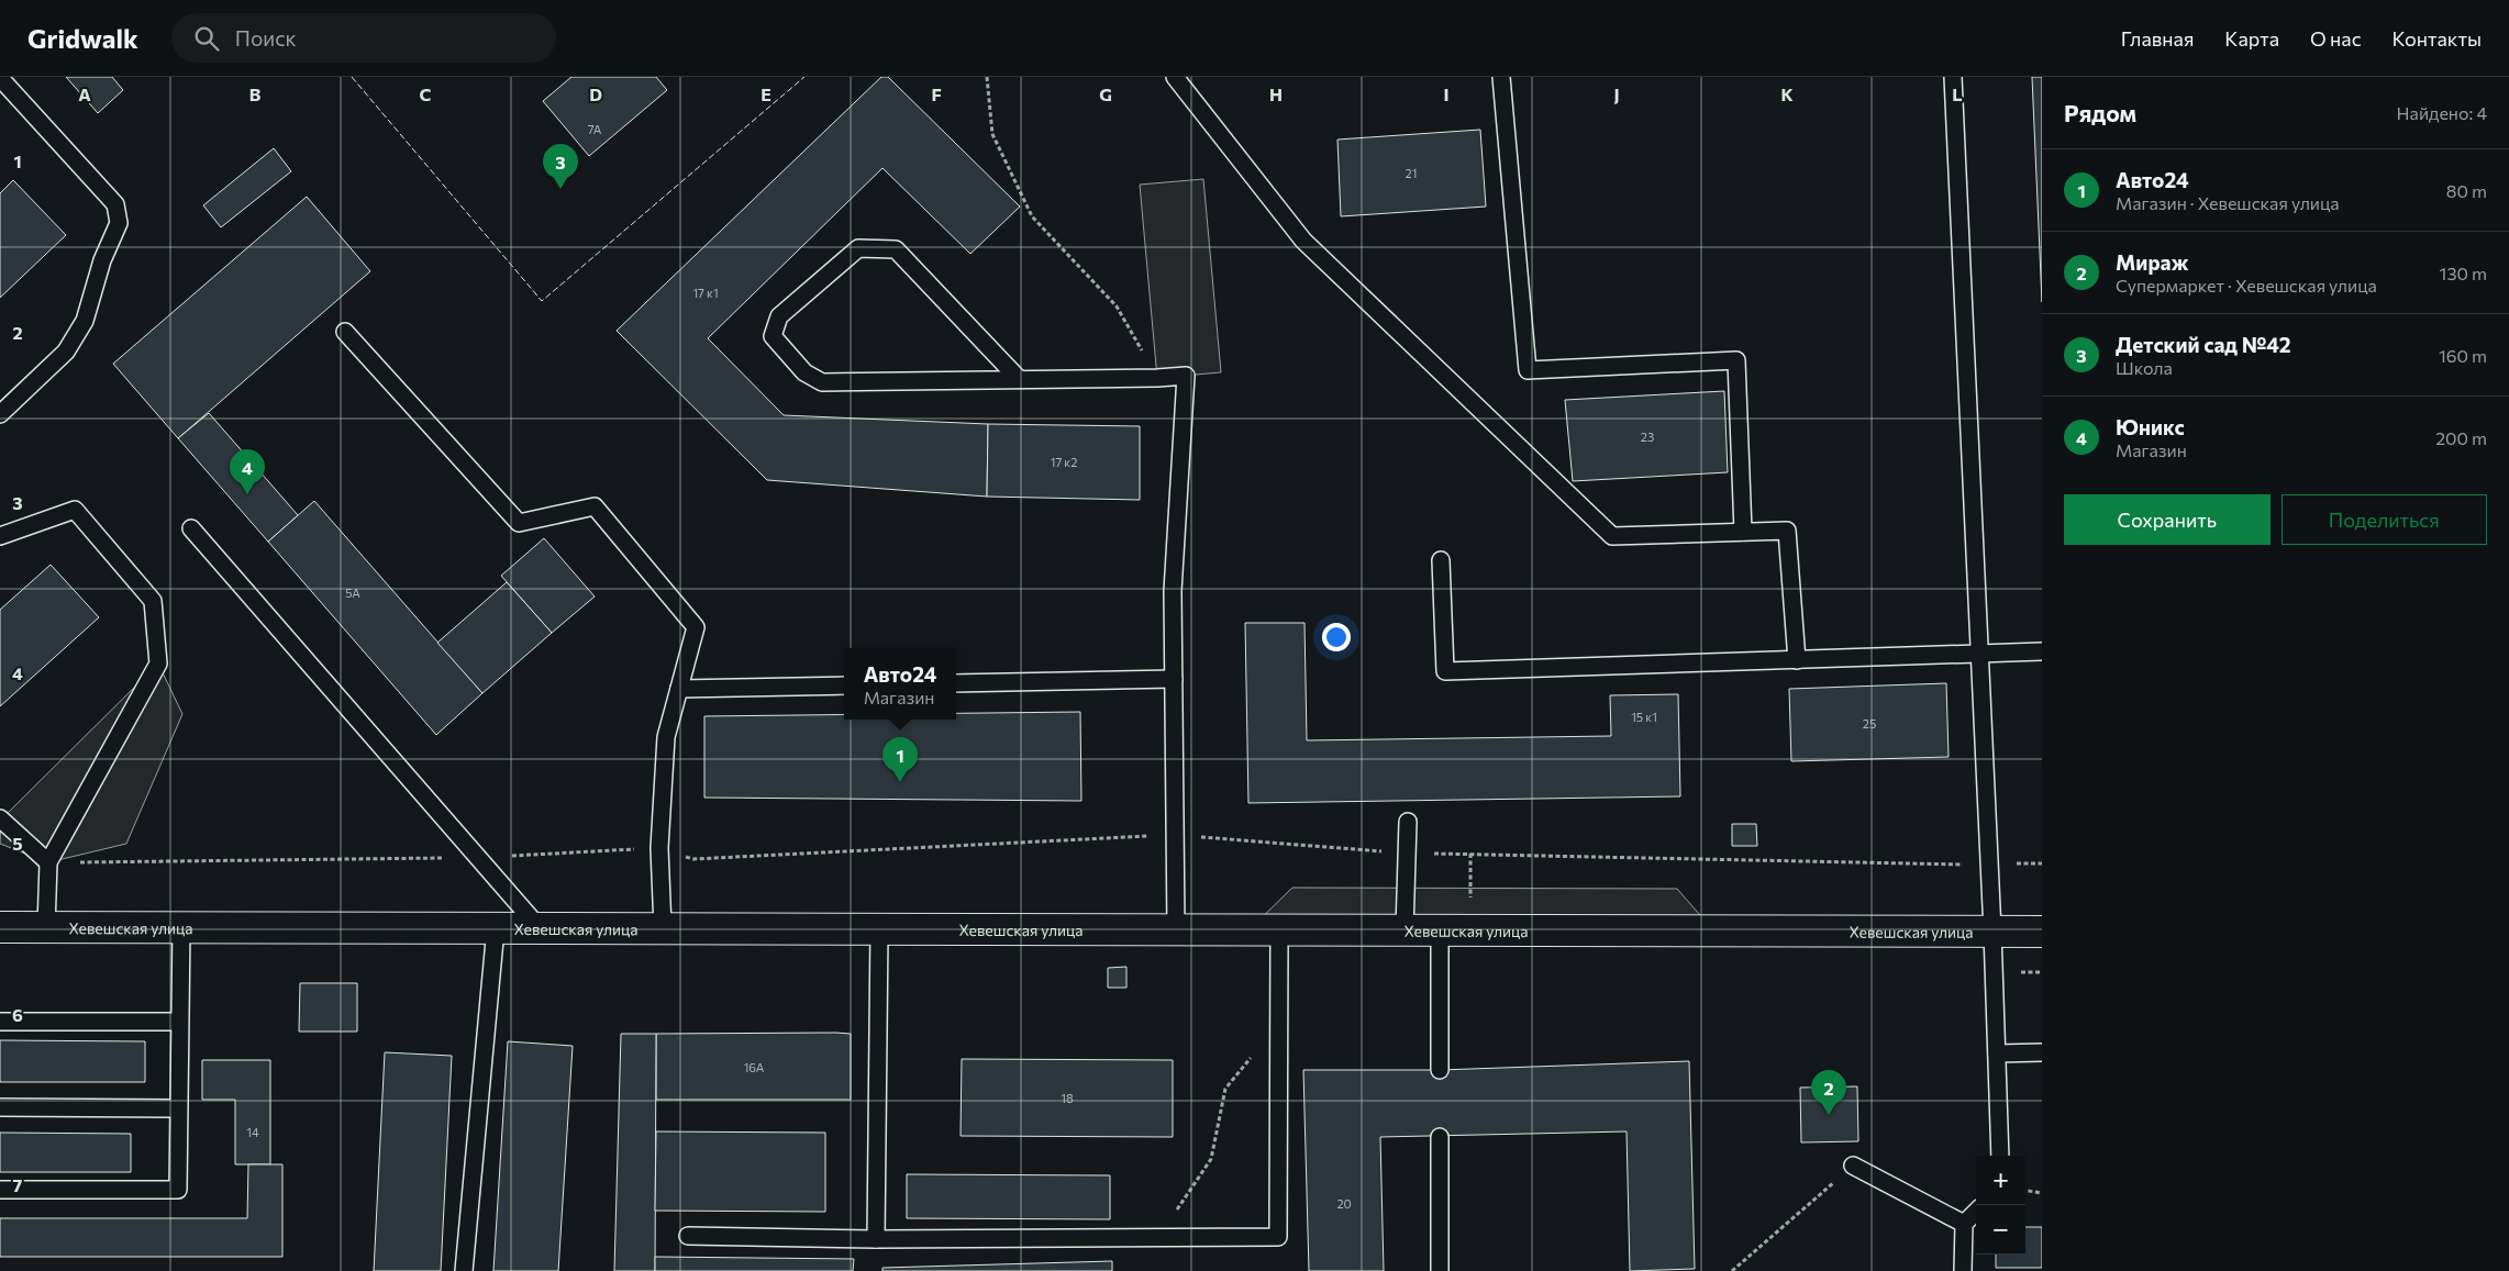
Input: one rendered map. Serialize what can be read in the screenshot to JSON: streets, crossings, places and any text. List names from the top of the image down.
{
  "streets": {
    "street": ["Хевешская улица"]
  },
  "house_numbers": [
    "7А",
    "21",
    "17 к1",
    "23",
    "17 к2",
    "5А",
    "15 к1",
    "25",
    "16А",
    "18",
    "14",
    "20"
  ],
  "page": {
    "header": "Gridwalk",
    "search": "Поиск",
    "nav": [
      "Главная",
      "Карта",
      "О нас",
      "Контакты"
    ],
    "heading": ["Рядом", "Найдено: 4"],
    "pins": [
      "3",
      "4",
      "1",
      "2"
    ],
    "list": [
      {
        "mark": "1",
        "name": "Авто24",
        "note": "Магазин · Хевешская улица",
        "value": "80 m"
      },
      {
        "mark": "2",
        "name": "Мираж",
        "note": "Супермаркет · Хевешская улица",
        "value": "130 m"
      },
      {
        "mark": "3",
        "name": "Детский сад №42",
        "note": "Школа",
        "value": "160 m"
      },
      {
        "mark": "4",
        "name": "Юникс",
        "note": "Магазин",
        "value": "200 m"
      }
    ],
    "buttons": ["Сохранить", "Поделиться"],
    "popup": ["Авто24", "Магазин"],
    "map_buttons": ["+", "−"]
  },
  "grid": {
    "columns": [
      "A",
      "B",
      "C",
      "D",
      "E",
      "F",
      "G",
      "H",
      "I",
      "J",
      "K",
      "L"
    ],
    "rows": [
      "1",
      "2",
      "3",
      "4",
      "5",
      "6",
      "7"
    ]
  }
}
